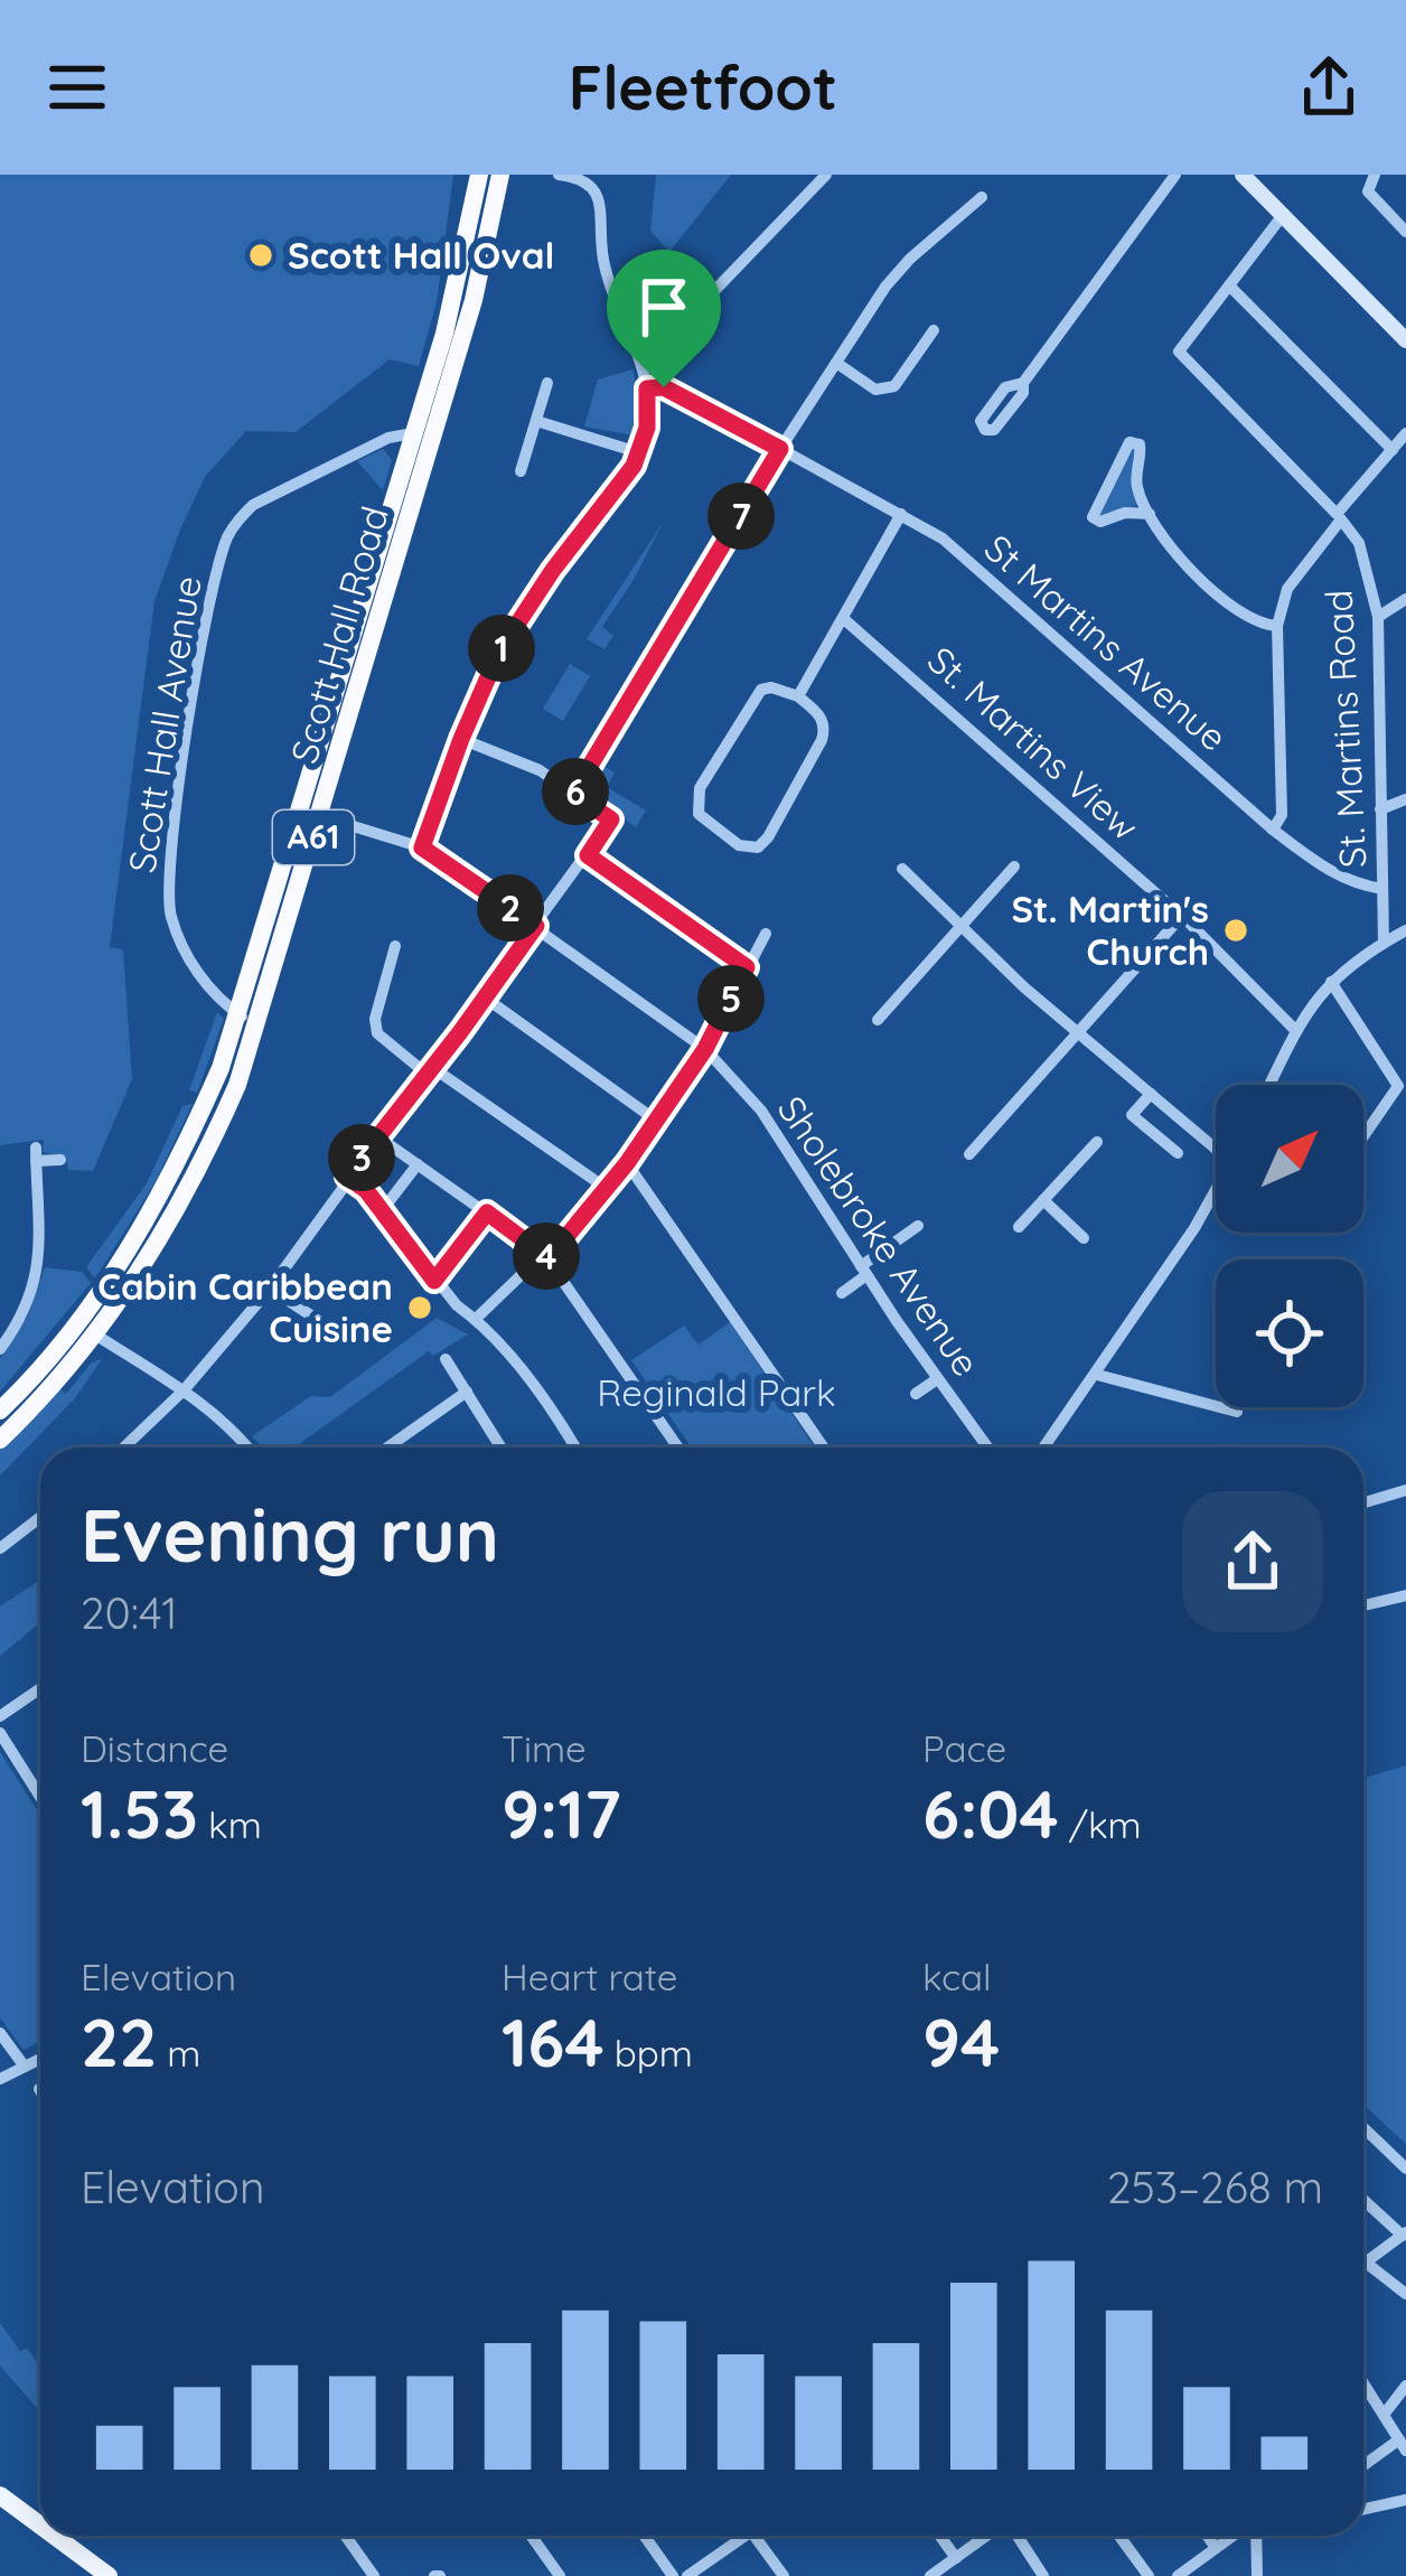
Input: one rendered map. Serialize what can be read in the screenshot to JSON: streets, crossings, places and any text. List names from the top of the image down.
{
  "streets": {
    "highway": ["Scott Hall Road", "A61"],
    "street": [
      "St Martins Avenue",
      "Scott Hall Avenue",
      "St. Martins Road",
      "St. Martins View",
      "Sholebroke Avenue"
    ]
  },
  "crossings": [
    ["Scott Hall Road", "Scott Hall Avenue"],
    ["Scott Hall Road", "Sholebroke Avenue"],
    ["St Martins Avenue", "St. Martins Road"]
  ],
  "parks": ["Reginald Park"],
  "places": ["Scott Hall Oval", "St. Martin's Church", "Cabin Caribbean Cuisine"],
  "north": "top right",
  "page": {
    "header": "Fleetfoot",
    "pins": [
      "7",
      "1",
      "6",
      "2",
      "5",
      "3",
      "4"
    ],
    "heading": ["Evening run", "20:41"],
    "stats": [
      ["Distance", "1.53 km"],
      ["Time", "9:17"],
      ["Pace", "6:04 /km"],
      ["Elevation", "22 m"],
      ["Heart rate", "164 bpm"],
      ["kcal", "94"]
    ],
    "chart": ["Elevation", "253–268 m"]
  }
}
